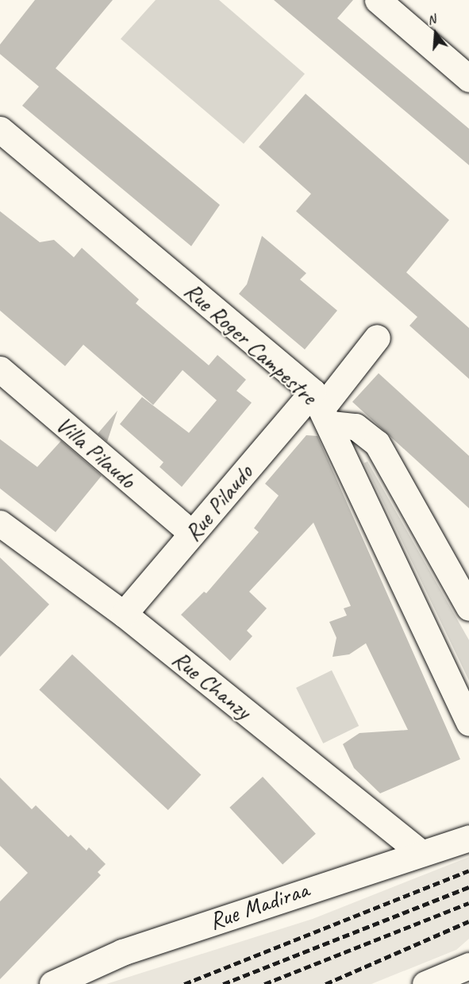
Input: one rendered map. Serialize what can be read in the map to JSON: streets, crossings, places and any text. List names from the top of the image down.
{
  "streets": {
    "street": [
      "Rue Roger Campestre",
      "Villa Pilaudo",
      "Rue Pilaudo",
      "Rue Chanzy",
      "Rue Madiraa"
    ]
  },
  "crossings": [
    ["Rue Roger Campestre", "Rue Pilaudo"],
    ["Villa Pilaudo", "Rue Pilaudo"],
    ["Rue Pilaudo", "Rue Chanzy"],
    ["Rue Chanzy", "Rue Madiraa"]
  ],
  "north": "top"
}
